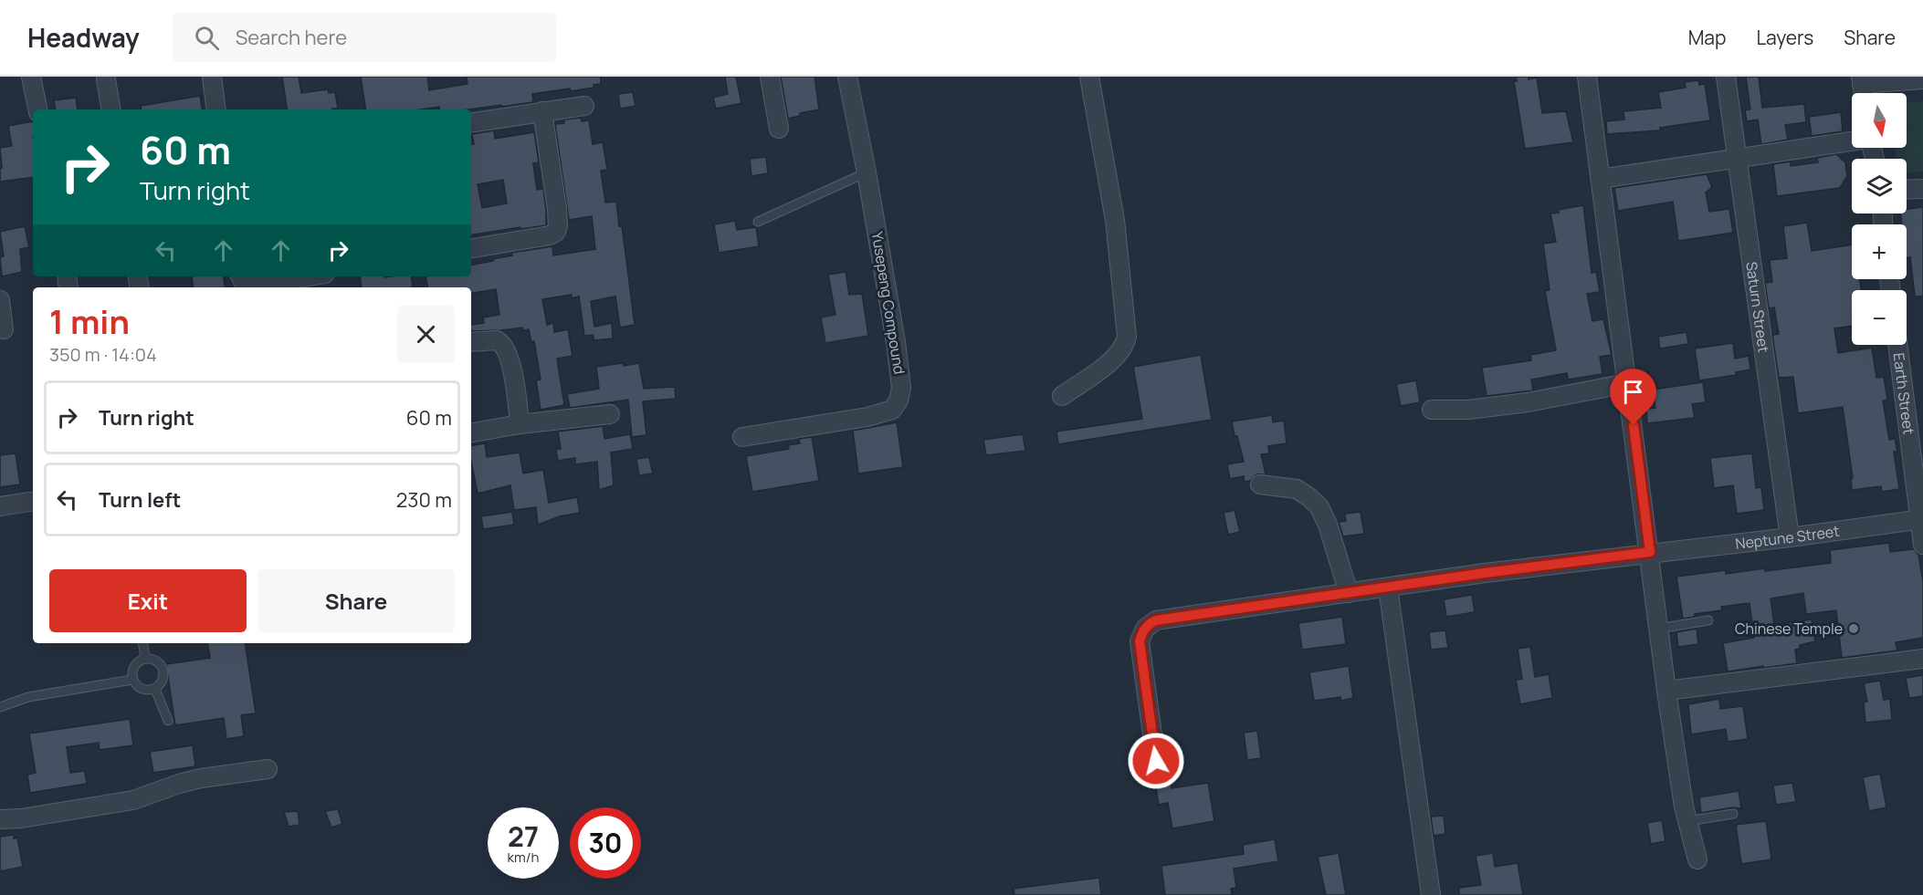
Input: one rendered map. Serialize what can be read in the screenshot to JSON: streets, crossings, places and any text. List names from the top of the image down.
{
  "streets": {
    "street": [
      "Yusepeng Compound",
      "Saturn Street",
      "Earth Street",
      "Neptune Street"
    ]
  },
  "crossings": [
    ["Saturn Street", "Neptune Street"],
    ["Earth Street", "Neptune Street"]
  ],
  "places": ["Chinese Temple"],
  "north": "bottom",
  "page": {
    "header": "Headway",
    "search": "Search here",
    "nav": ["Map", "Layers", "Share"],
    "map_buttons": ["+", "−"],
    "turn": ["60 m", "Turn right"],
    "heading": ["1 min", "350 m · 14:04"],
    "list": [
      {
        "name": "Turn right",
        "value": "60 m"
      },
      {
        "name": "Turn left",
        "value": "230 m"
      }
    ],
    "buttons": ["Exit", "Share"],
    "speed": "27 km/h",
    "limit": "30"
  }
}
